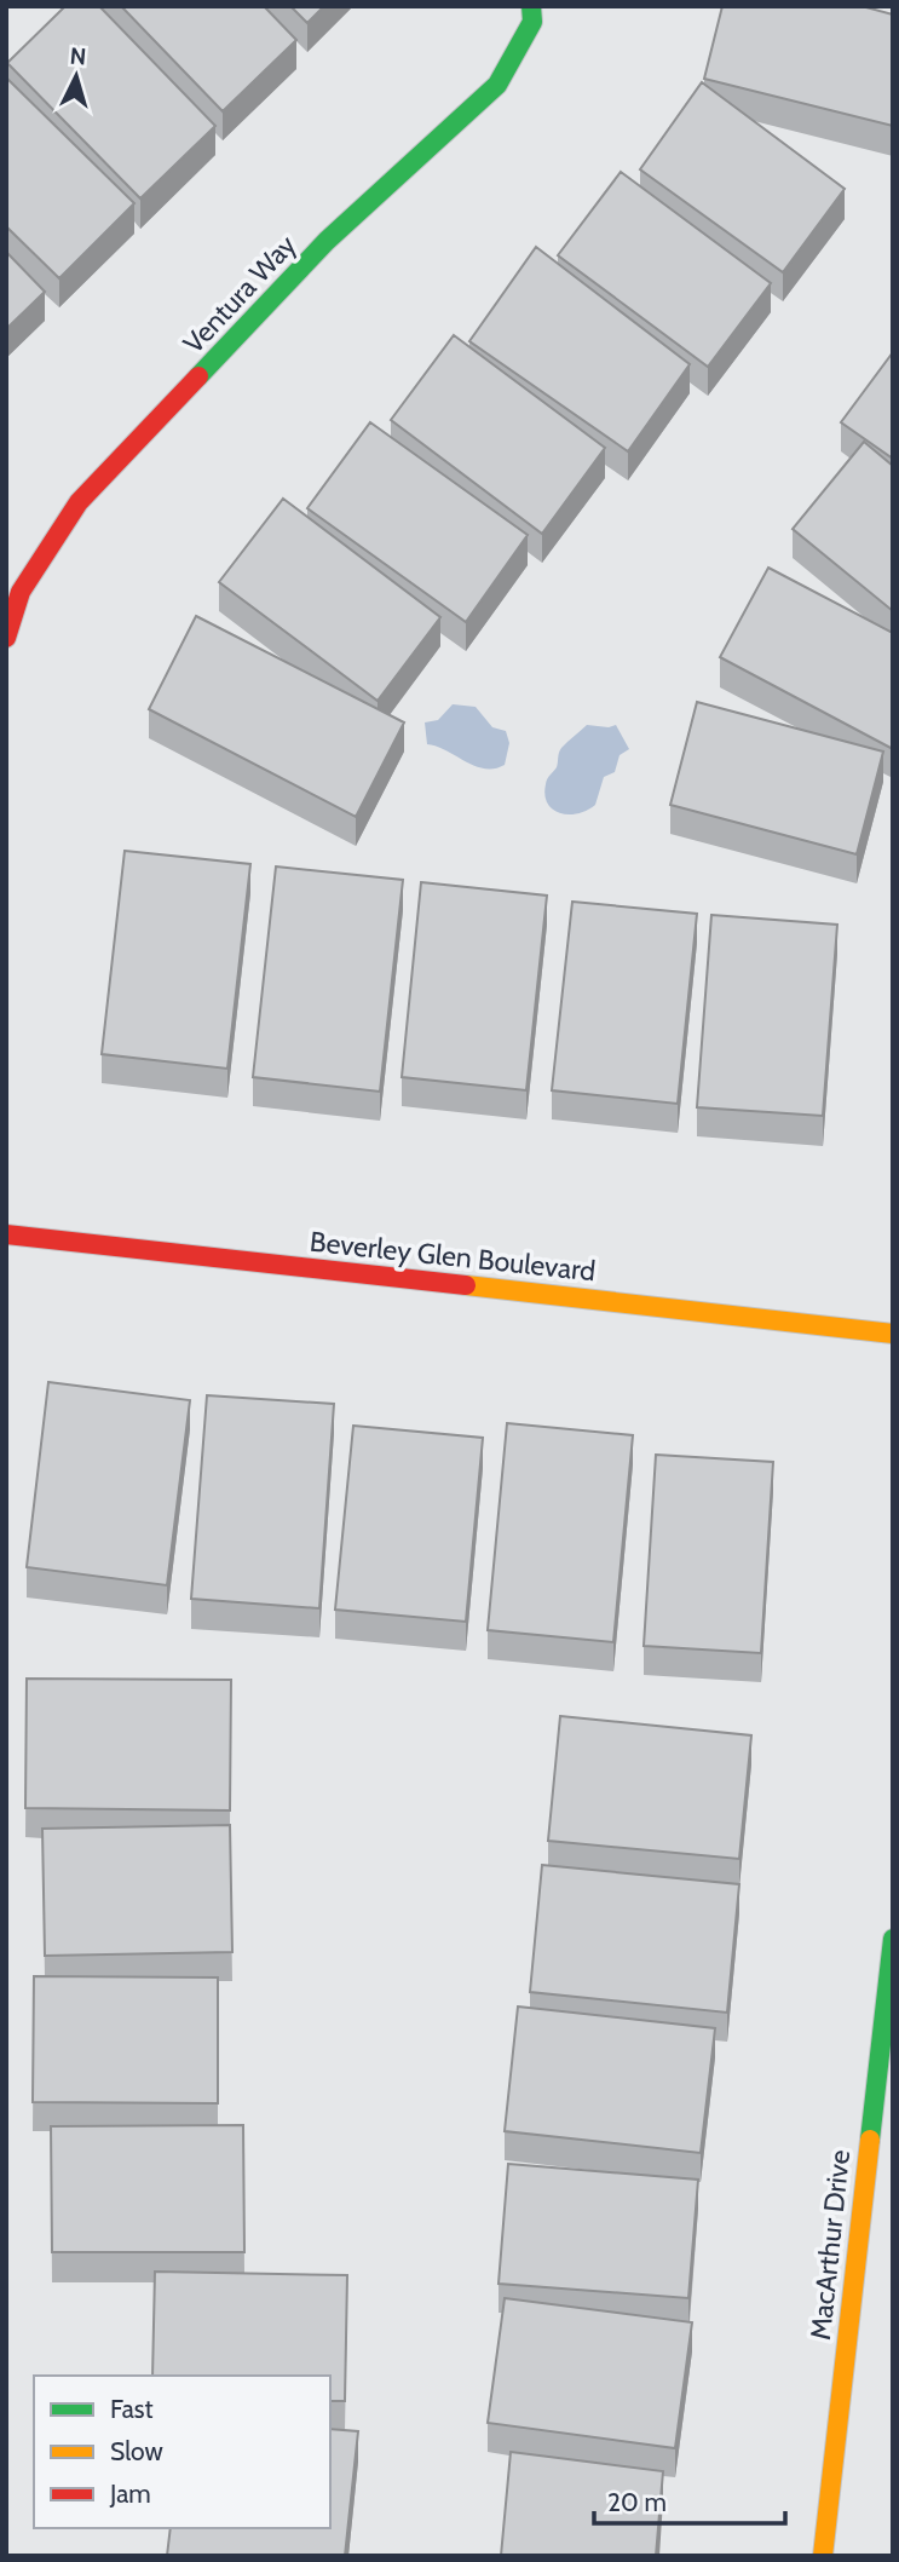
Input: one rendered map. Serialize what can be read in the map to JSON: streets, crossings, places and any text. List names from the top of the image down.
{
  "streets": {
    "street": ["Ventura Way", "Beverley Glen Boulevard", "MacArthur Drive"]
  },
  "legend": ["Fast", "Slow", "Jam"],
  "scale_bar": "20 m",
  "north": "top"
}
